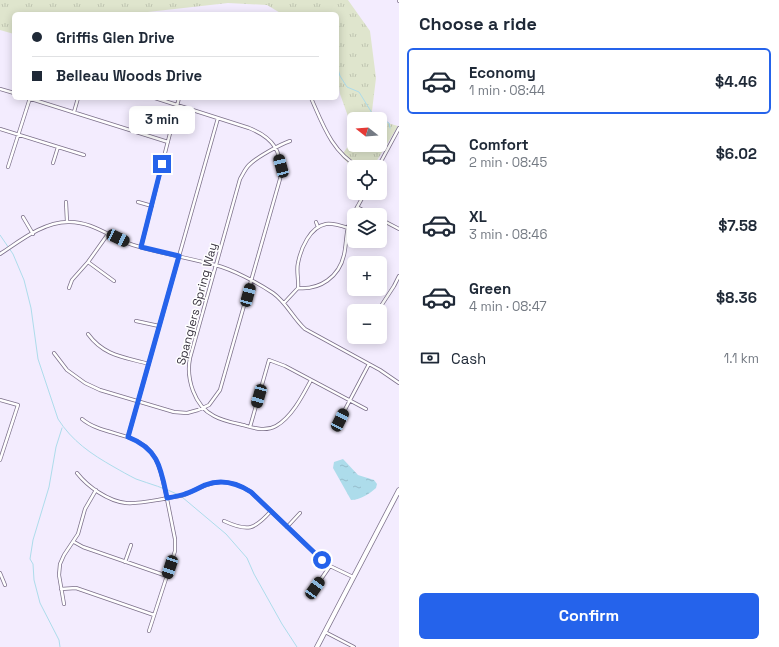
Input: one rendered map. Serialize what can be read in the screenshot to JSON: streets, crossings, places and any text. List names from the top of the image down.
{
  "streets": {
    "street": ["Spanglers Spring Way"]
  },
  "north": "left",
  "page": {
    "heading": "Choose a ride",
    "banner": ["Griffis Glen Drive", "Belleau Woods Drive"],
    "list": [
      {
        "name": "Economy",
        "note": "1 min · 08:44",
        "value": "$4.46"
      },
      {
        "name": "Comfort",
        "note": "2 min · 08:45",
        "value": "$6.02"
      },
      {
        "name": "XL",
        "note": "3 min · 08:46",
        "value": "$7.58"
      },
      {
        "name": "Green",
        "note": "4 min · 08:47",
        "value": "$8.36"
      }
    ],
    "bubble": "3 min",
    "map_buttons": ["+", "−"],
    "pay": ["Cash", "1.1 km"],
    "buttons": "Confirm"
  }
}
